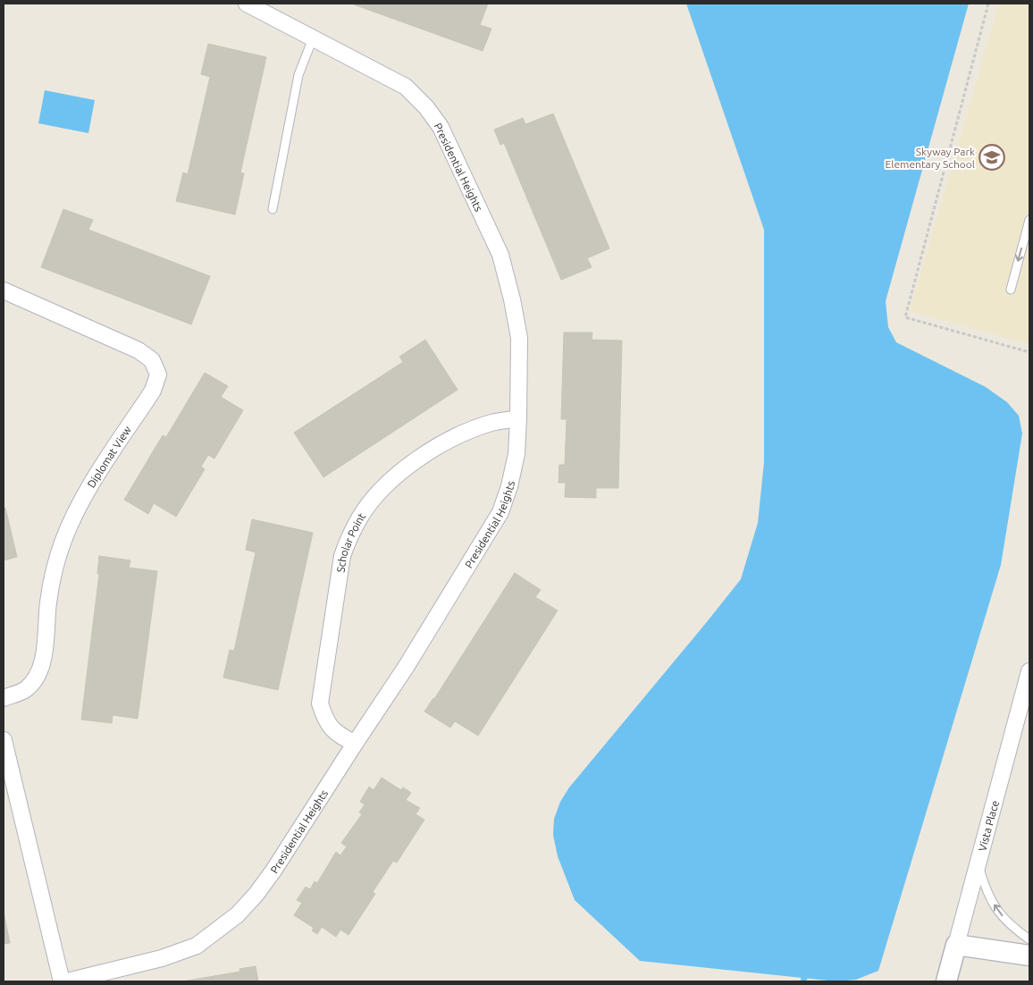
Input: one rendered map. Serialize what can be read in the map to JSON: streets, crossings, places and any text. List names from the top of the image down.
{
  "streets": {
    "street": [
      "Presidential Heights",
      "Diplomat View",
      "Scholar Point",
      "Vista Place"
    ]
  },
  "crossings": [
    ["Presidential Heights", "Scholar Point"]
  ],
  "places": {
    "school or university": ["Skyway Park Elementary School"]
  }
}
